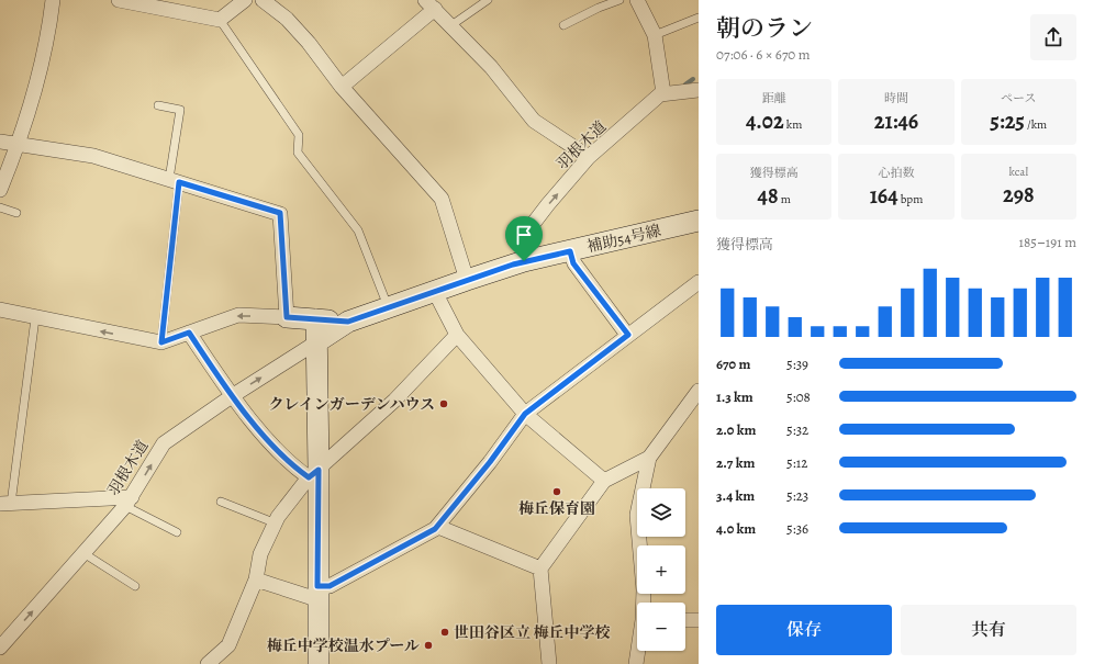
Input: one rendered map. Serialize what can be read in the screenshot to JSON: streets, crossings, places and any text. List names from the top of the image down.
{
  "streets": {
    "street": ["羽根木道", "補助54号線"]
  },
  "crossings": [
    ["羽根木道", "補助54号線"]
  ],
  "one_way": ["羽根木道"],
  "places": [
    "クレインガーデンハウス",
    "梅丘保育園",
    "世田谷区立 梅丘中学校",
    "梅丘中学校温水プール"
  ],
  "page": {
    "heading": ["朝のラン", "07:06 · 6 × 670 m"],
    "stats": [
      ["距離", "4.02 km"],
      ["時間", "21:46"],
      ["ペース", "5:25 /km"],
      ["獲得標高", "48 m"],
      ["心拍数", "164 bpm"],
      ["kcal", "298"]
    ],
    "chart": ["獲得標高", "185–191 m"],
    "list": [
      {
        "name": "670 m",
        "note": "5:39"
      },
      {
        "name": "1.3 km",
        "note": "5:08"
      },
      {
        "name": "2.0 km",
        "note": "5:32"
      },
      {
        "name": "2.7 km",
        "note": "5:12"
      },
      {
        "name": "3.4 km",
        "note": "5:23"
      },
      {
        "name": "4.0 km",
        "note": "5:36"
      }
    ],
    "map_buttons": ["+", "−"],
    "buttons": ["保存", "共有"]
  }
}
